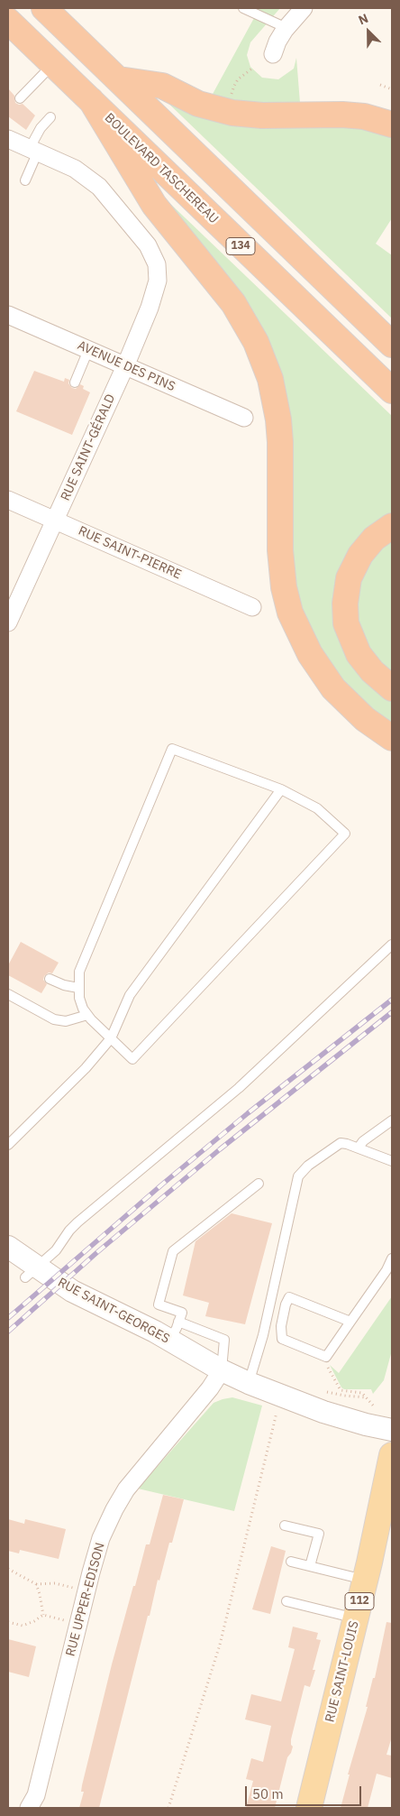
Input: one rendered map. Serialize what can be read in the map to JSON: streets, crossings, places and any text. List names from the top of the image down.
{
  "streets": {
    "highway": ["BOULEVARD TASCHEREAU", "134"],
    "main road": ["112", "RUE SAINT-LOUIS"],
    "street": [
      "AVENUE DES PINS",
      "RUE SAINT-GÉRALD",
      "RUE SAINT-PIERRE",
      "RUE SAINT-GEORGES",
      "RUE UPPER-EDISON"
    ]
  },
  "crossings": [
    ["AVENUE DES PINS", "RUE SAINT-GÉRALD"],
    ["RUE SAINT-GÉRALD", "RUE SAINT-PIERRE"],
    ["RUE SAINT-GEORGES", "RUE UPPER-EDISON"]
  ],
  "scale_bar": "50 m",
  "north": "top left"
}
